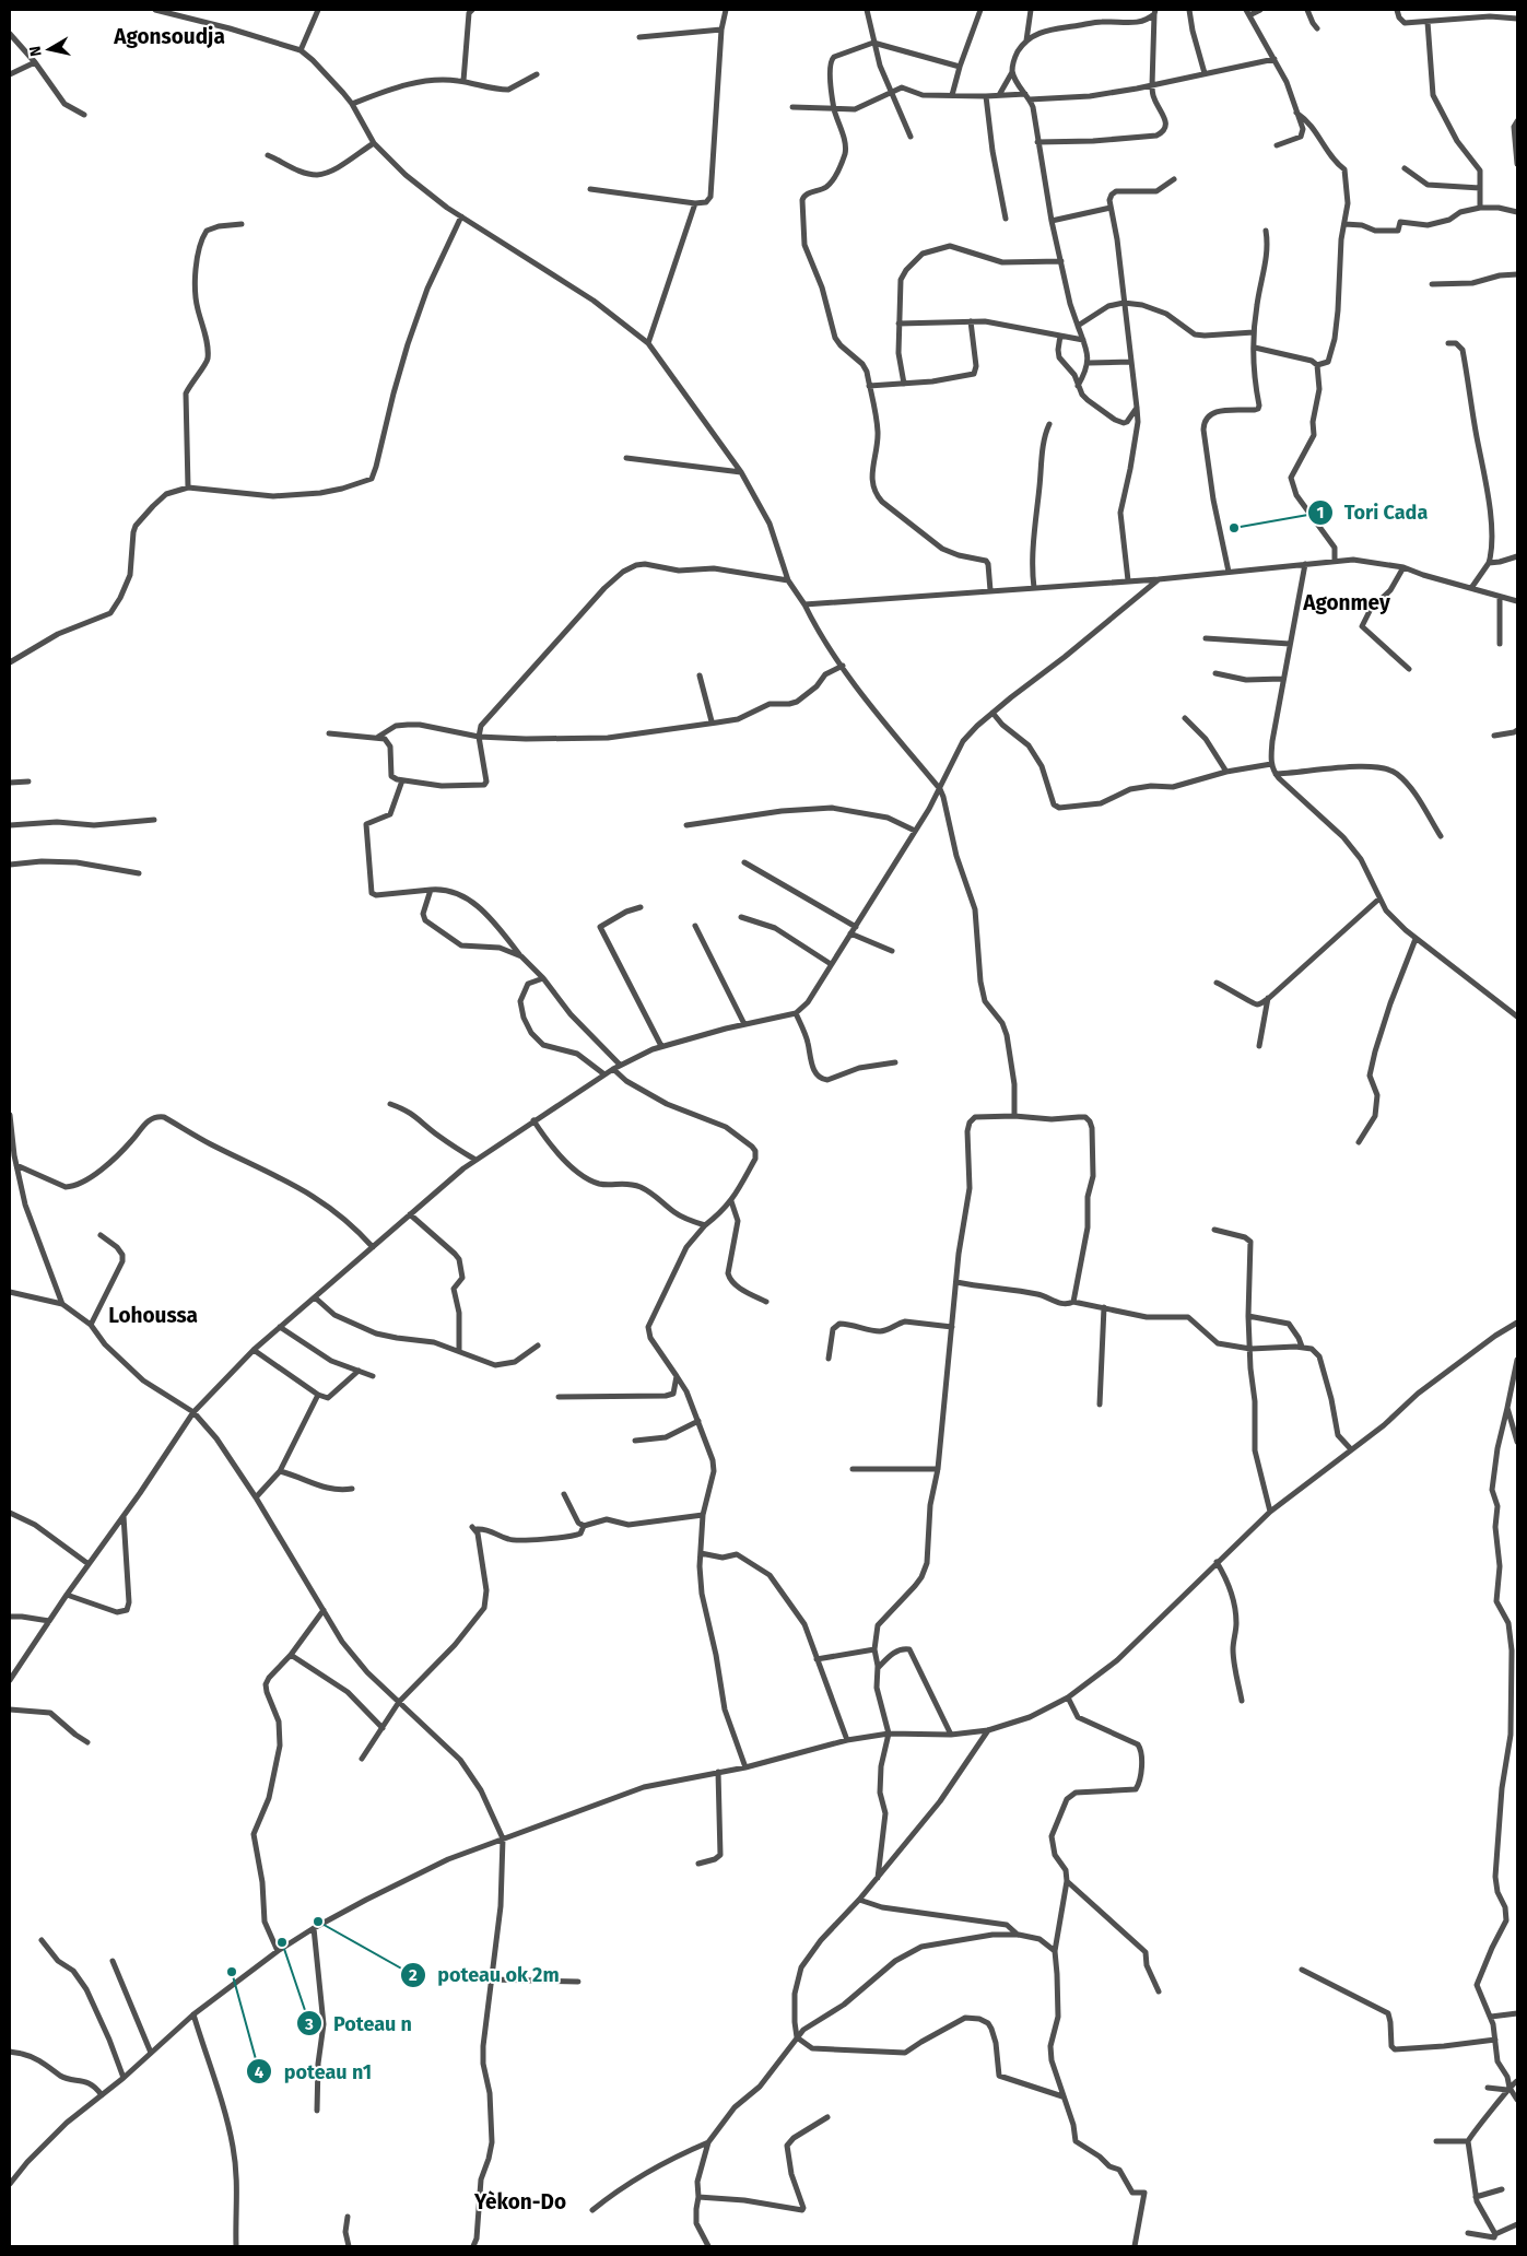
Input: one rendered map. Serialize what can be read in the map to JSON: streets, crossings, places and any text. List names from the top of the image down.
{
  "districts": [
    "Agonsoudja",
    "Agonmey",
    "Lohoussa",
    "Yèkon-Do"
  ],
  "places": [
    "Tori Cada",
    "poteau ok 2m",
    "Poteau n",
    "poteau n1"
  ],
  "north": "left"
}
